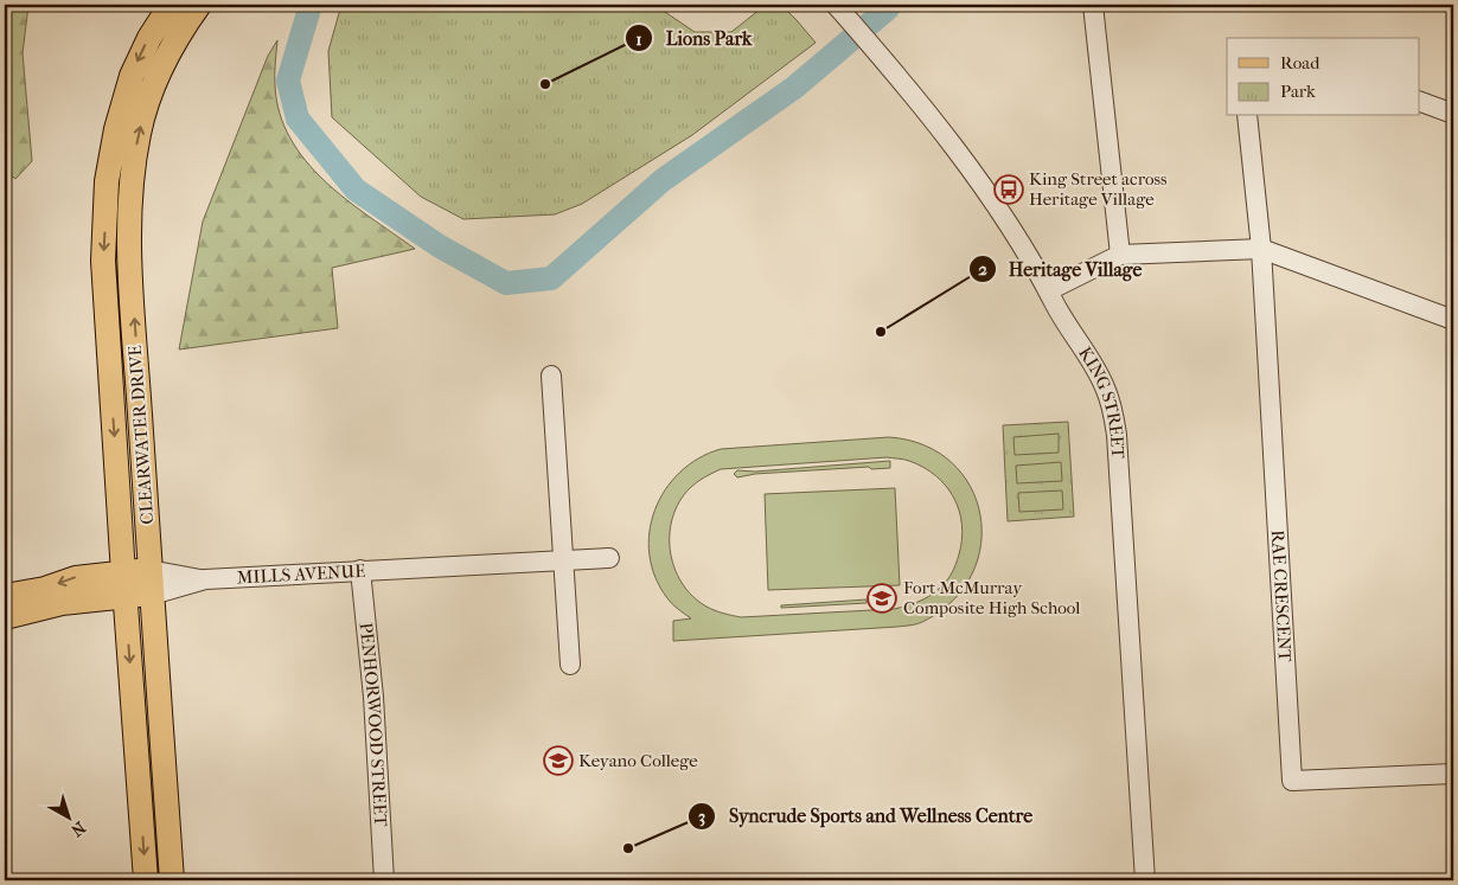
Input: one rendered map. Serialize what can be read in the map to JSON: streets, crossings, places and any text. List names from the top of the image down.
{
  "streets": {
    "main road": ["CLEARWATER DRIVE"],
    "street": [
      "KING STREET",
      "MILLS AVENUE",
      "RAE CRESCENT",
      "PENHORWOOD STREET"
    ]
  },
  "crossings": [
    ["CLEARWATER DRIVE", "MILLS AVENUE"],
    ["MILLS AVENUE", "PENHORWOOD STREET"]
  ],
  "places": {
    "other": ["Lions Park", "Heritage Village", "Syncrude Sports and Wellness Centre"],
    "bus stop": ["King Street across Heritage Village"],
    "school or university": ["Fort McMurray Composite High School", "Keyano College"]
  },
  "legend": ["Road", "Park"],
  "north": "bottom right"
}
